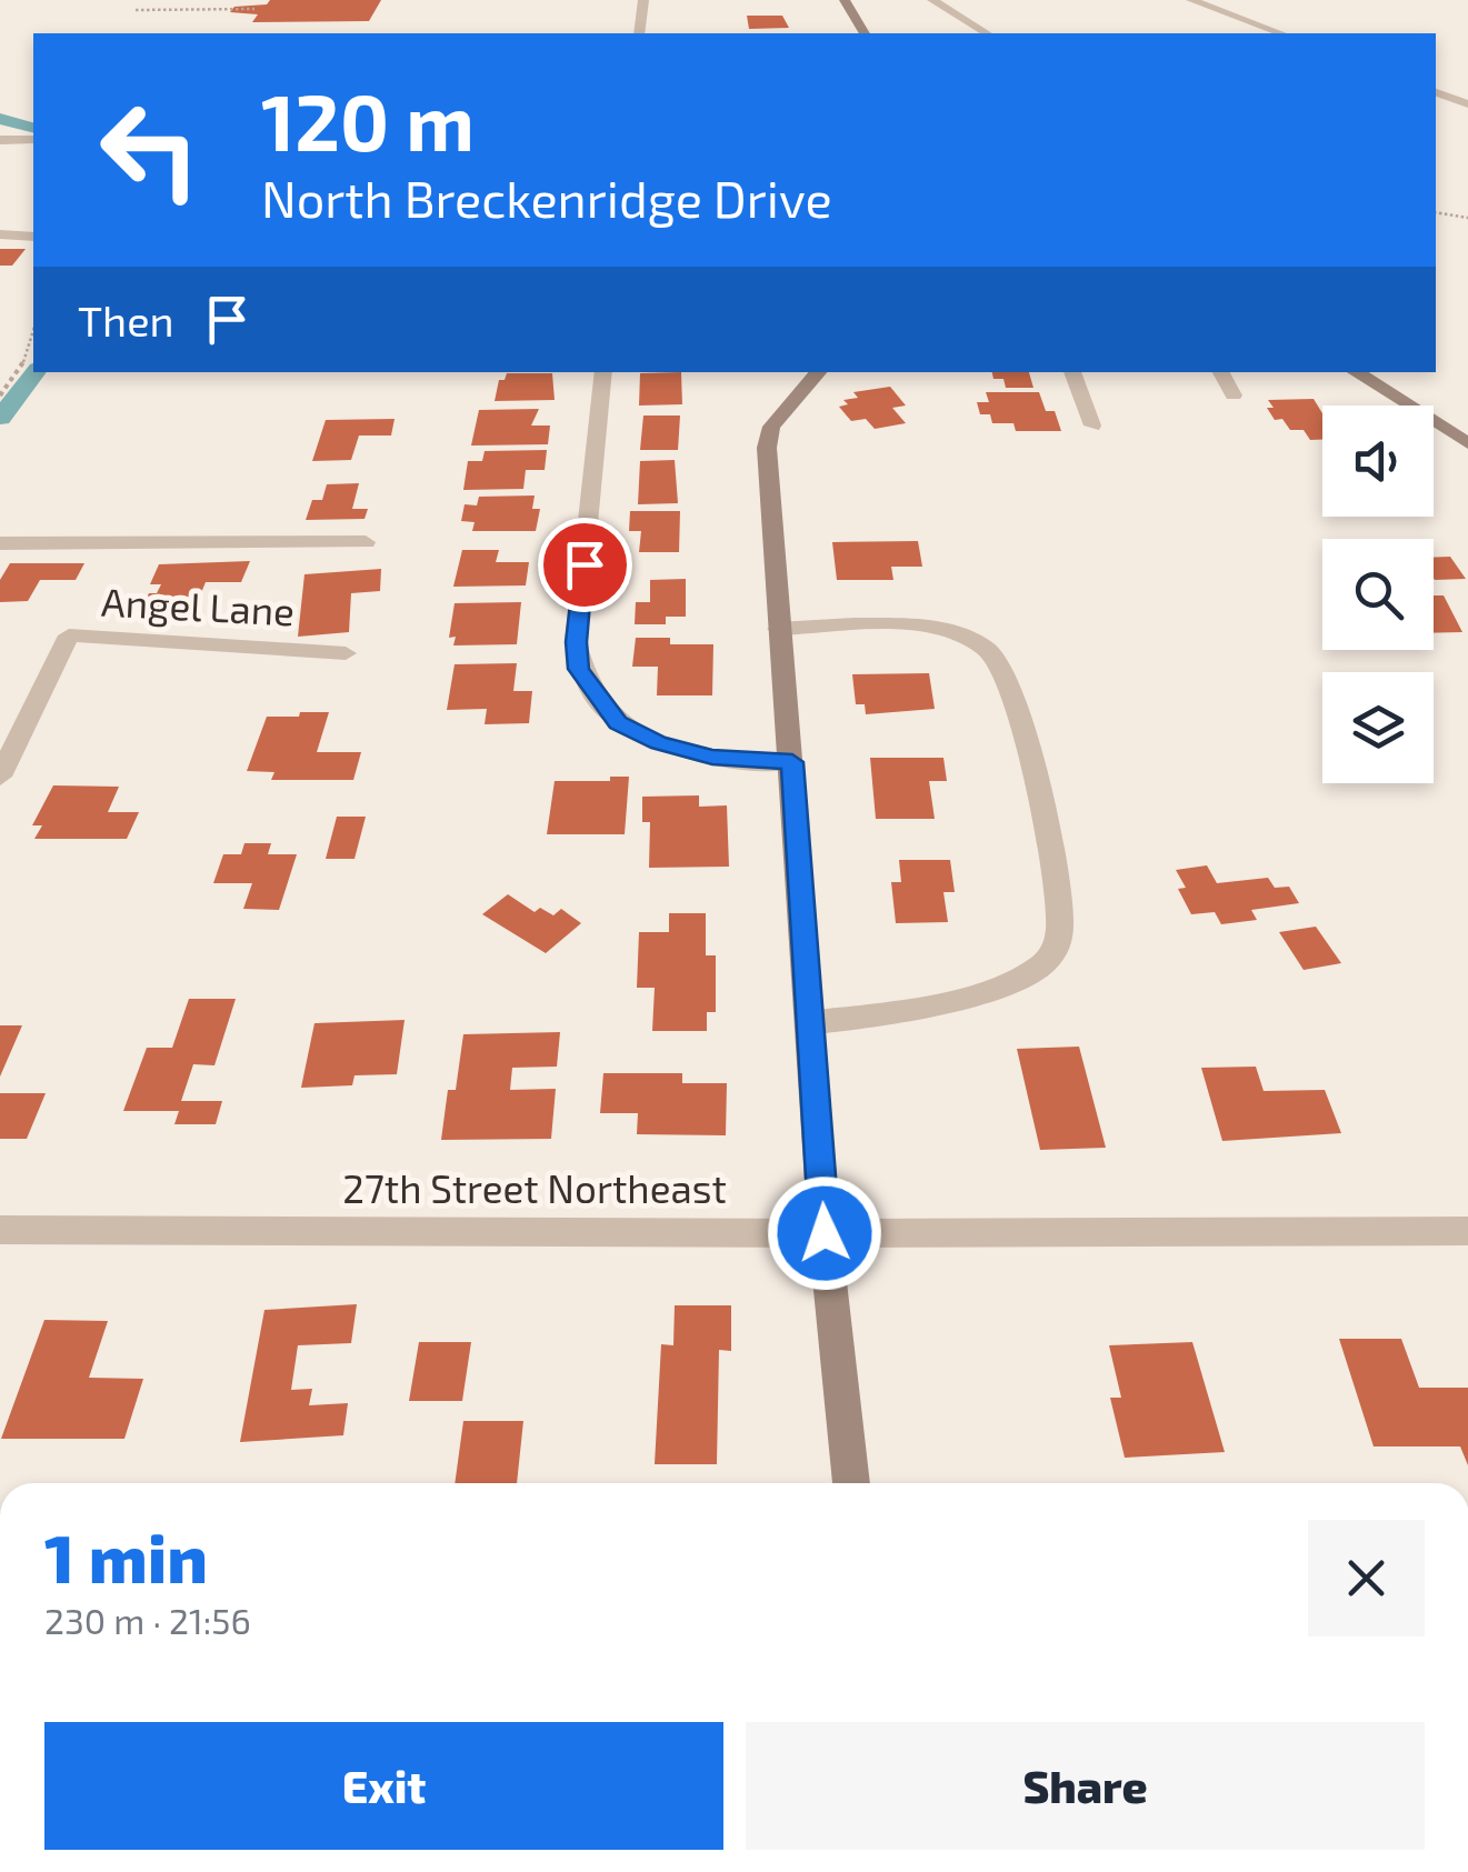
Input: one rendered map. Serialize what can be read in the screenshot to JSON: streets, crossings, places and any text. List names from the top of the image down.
{
  "streets": {
    "street": ["Angel Lane", "27th Street Northeast"]
  },
  "page": {
    "turn": ["120 m", "North Breckenridge Drive"],
    "then": "Then",
    "heading": ["1 min", "230 m · 21:56"],
    "buttons": ["Exit", "Share"]
  }
}
